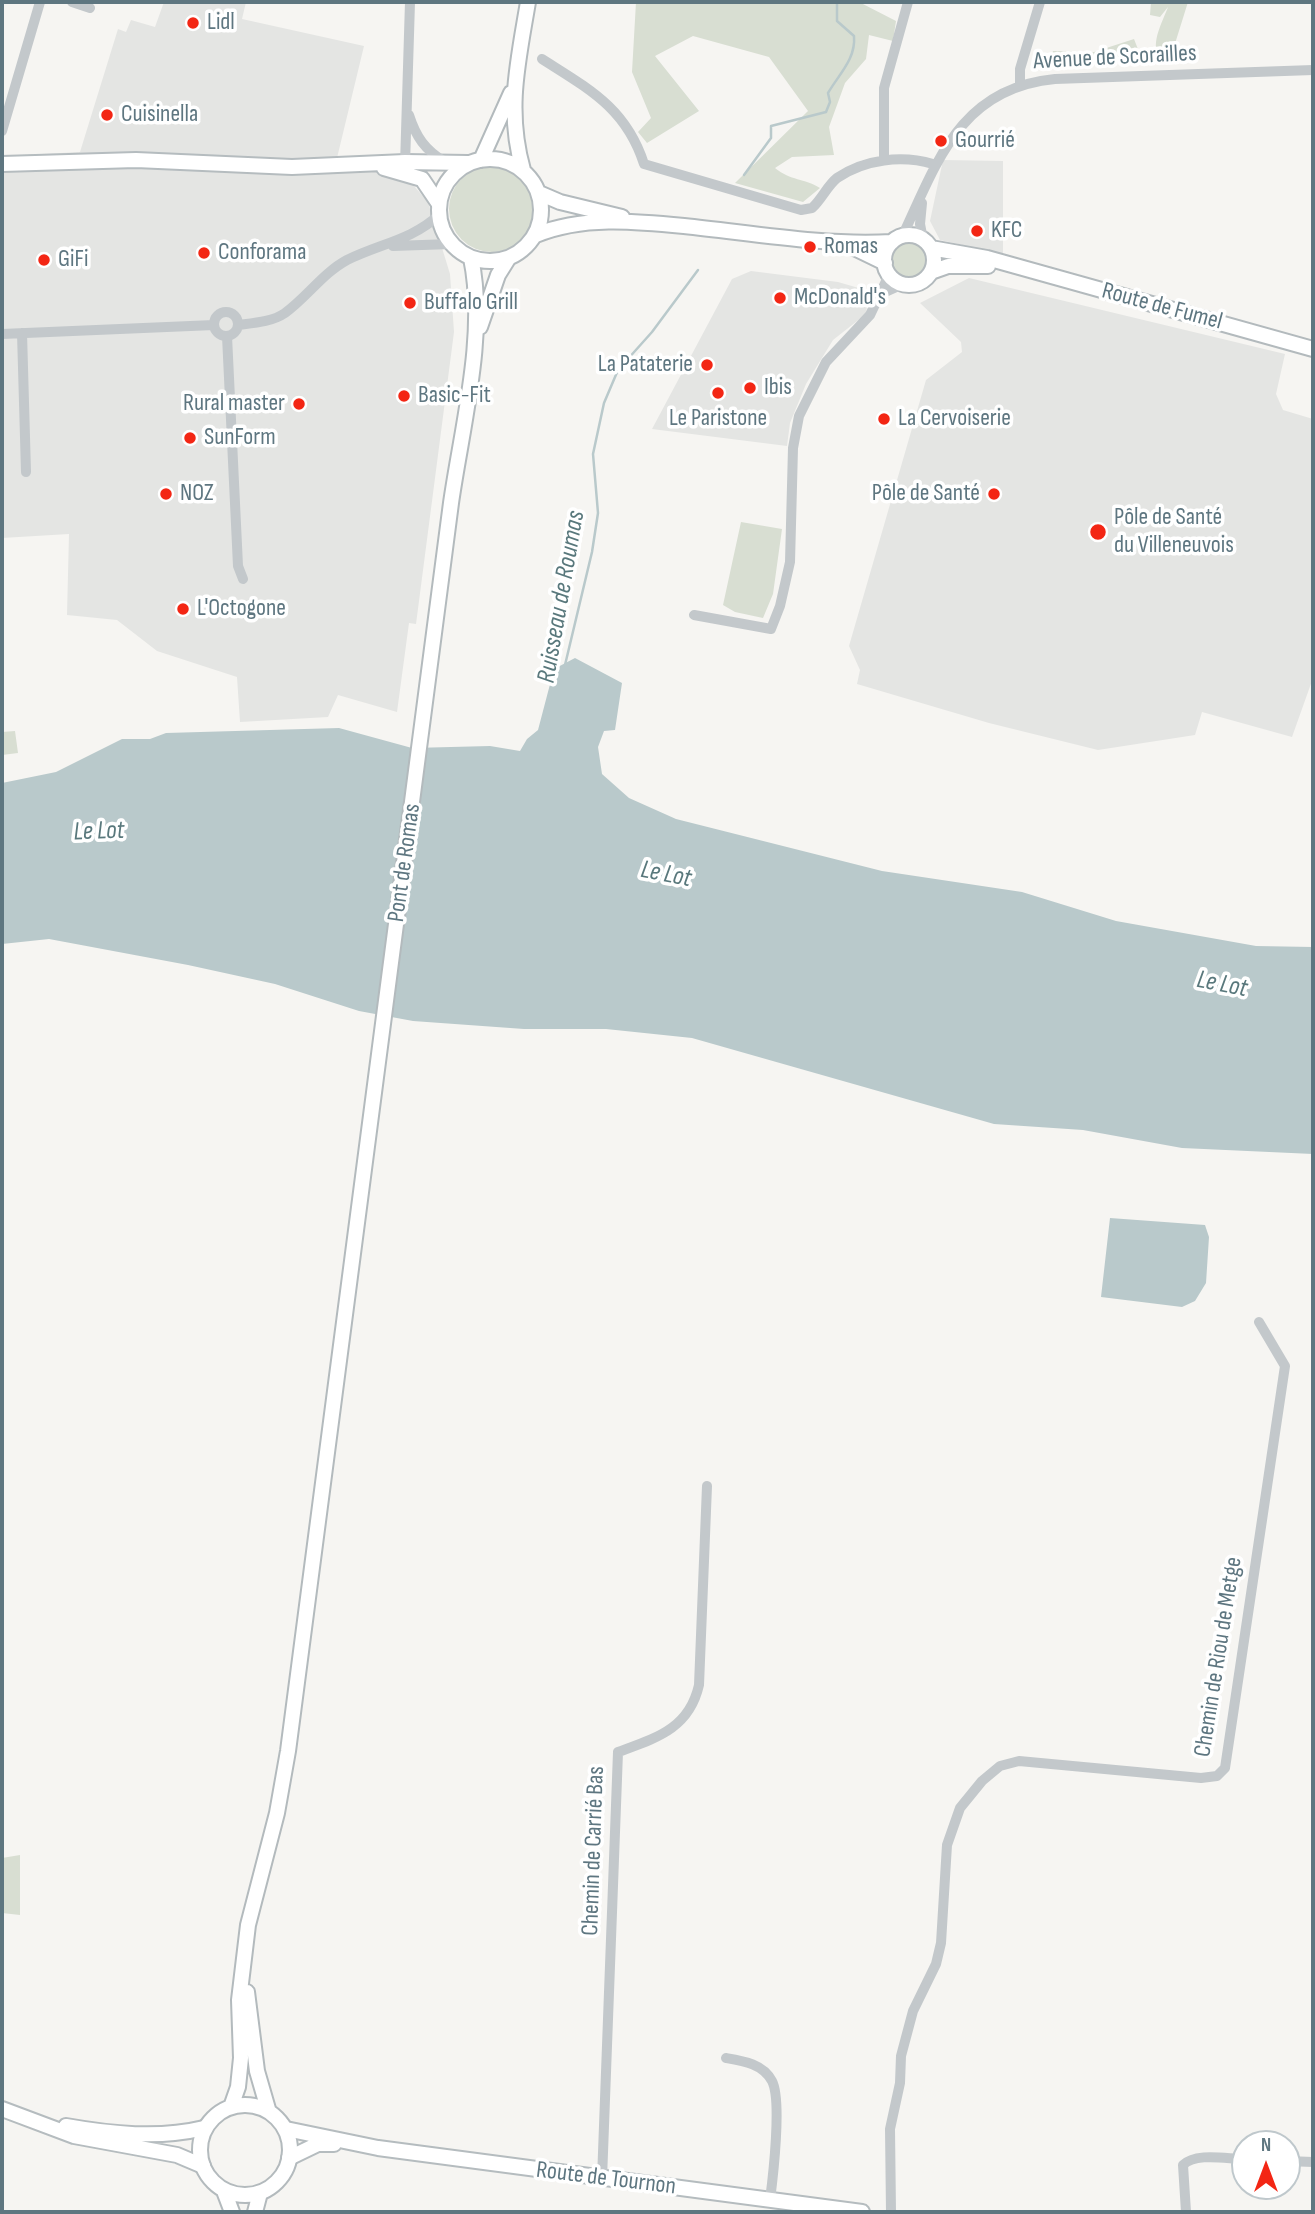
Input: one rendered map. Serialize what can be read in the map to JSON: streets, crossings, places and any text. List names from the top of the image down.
{
  "streets": {
    "main road": ["Route de Fumel", "Pont de Romas", "Route de Tournon"],
    "street": ["Avenue de Scorailles", "Chemin de Riou de Metge", "Chemin de Carrié Bas"]
  },
  "crossings": [
    ["Avenue de Scorailles", "Route de Fumel"],
    ["Chemin de Carrié Bas", "Route de Tournon"]
  ],
  "water": ["Ruisseau de Roumas", "Le Lot"],
  "places": [
    "Lidl",
    "Cuisinella",
    "Gourrié",
    "KFC",
    "Romas",
    "Conforama",
    "GiFi",
    "McDonald's",
    "Buffalo Grill",
    "La Pataterie",
    "Ibis",
    "Le Paristone",
    "Basic-Fit",
    "Rural master",
    "La Cervoiserie",
    "SunForm",
    "NOZ",
    "Pôle de Santé",
    "Pôle de Santé du Villeneuvois",
    "L'Octogone"
  ],
  "north": "top"
}
